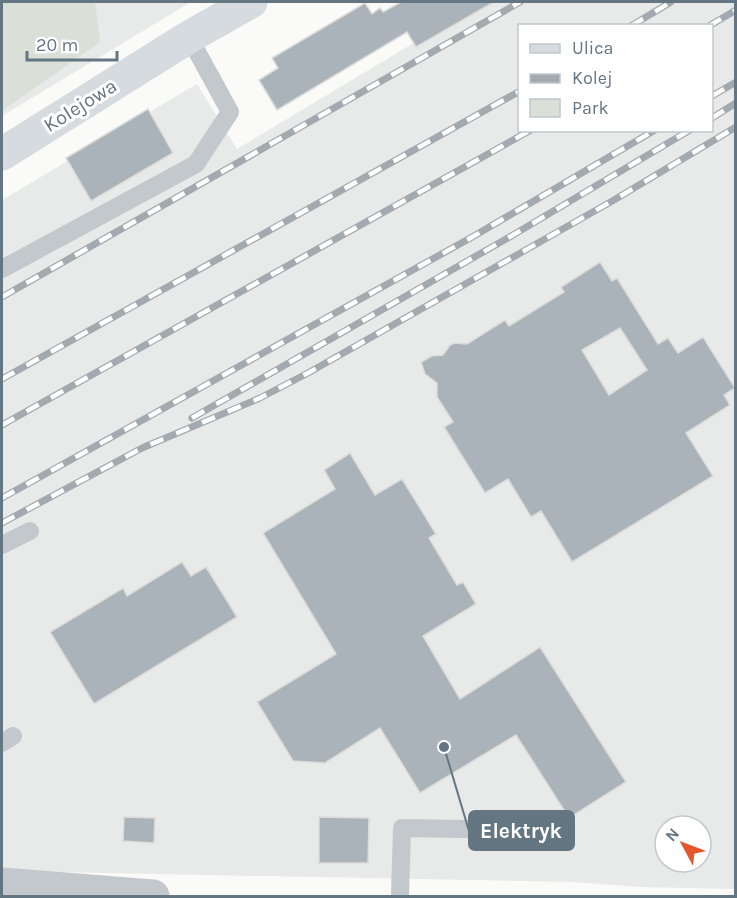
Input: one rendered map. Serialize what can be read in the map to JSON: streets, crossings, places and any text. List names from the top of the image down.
{
  "streets": {
    "street": ["Kolejowa"]
  },
  "places": ["Elektryk"],
  "legend": ["Ulica", "Kolej", "Park"],
  "scale_bar": "20 m",
  "north": "top left"
}
